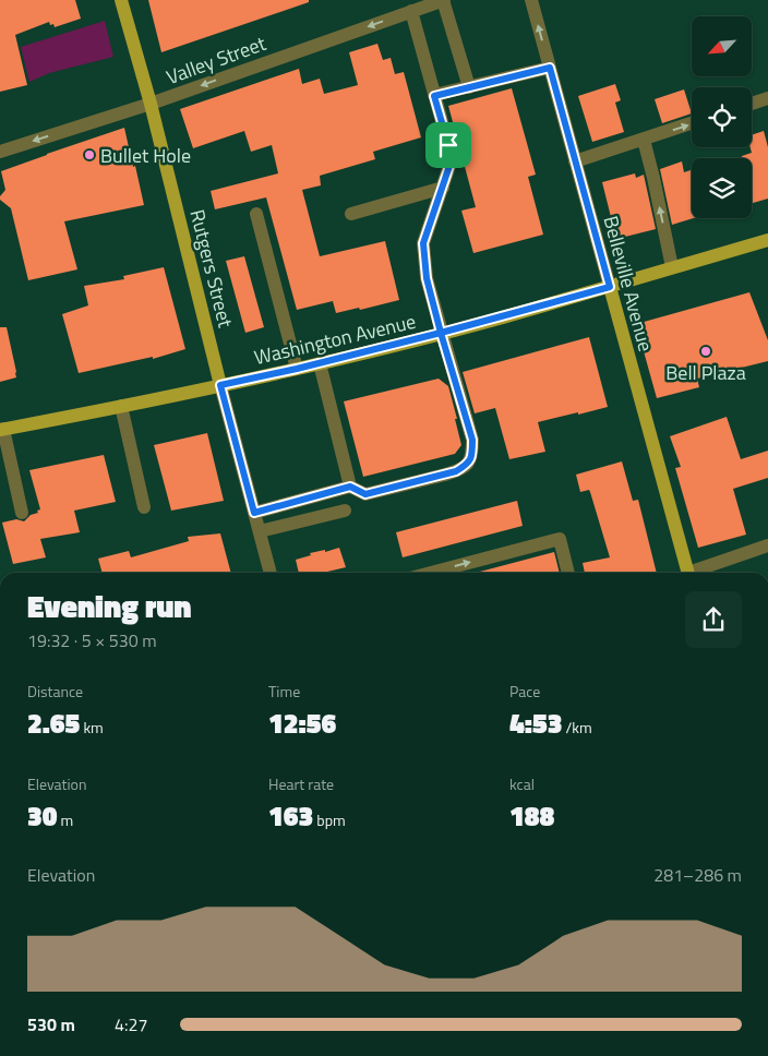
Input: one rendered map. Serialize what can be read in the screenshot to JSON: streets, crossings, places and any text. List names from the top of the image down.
{
  "streets": {
    "main road": ["Rutgers Street", "Belleville Avenue", "Washington Avenue"],
    "street": ["Valley Street"]
  },
  "crossings": [
    ["Valley Street", "Rutgers Street"],
    ["Rutgers Street", "Washington Avenue"],
    ["Belleville Avenue", "Washington Avenue"]
  ],
  "one_way": ["Valley Street"],
  "places": ["Bullet Hole", "Bell Plaza"],
  "north": "bottom left",
  "page": {
    "heading": ["Evening run", "19:32 · 5 × 530 m"],
    "stats": [
      ["Distance", "2.65 km"],
      ["Time", "12:56"],
      ["Pace", "4:53 /km"],
      ["Elevation", "30 m"],
      ["Heart rate", "163 bpm"],
      ["kcal", "188"]
    ],
    "chart": ["Elevation", "281–286 m"],
    "list": [
      {
        "name": "530 m",
        "note": "4:27"
      }
    ]
  }
}
